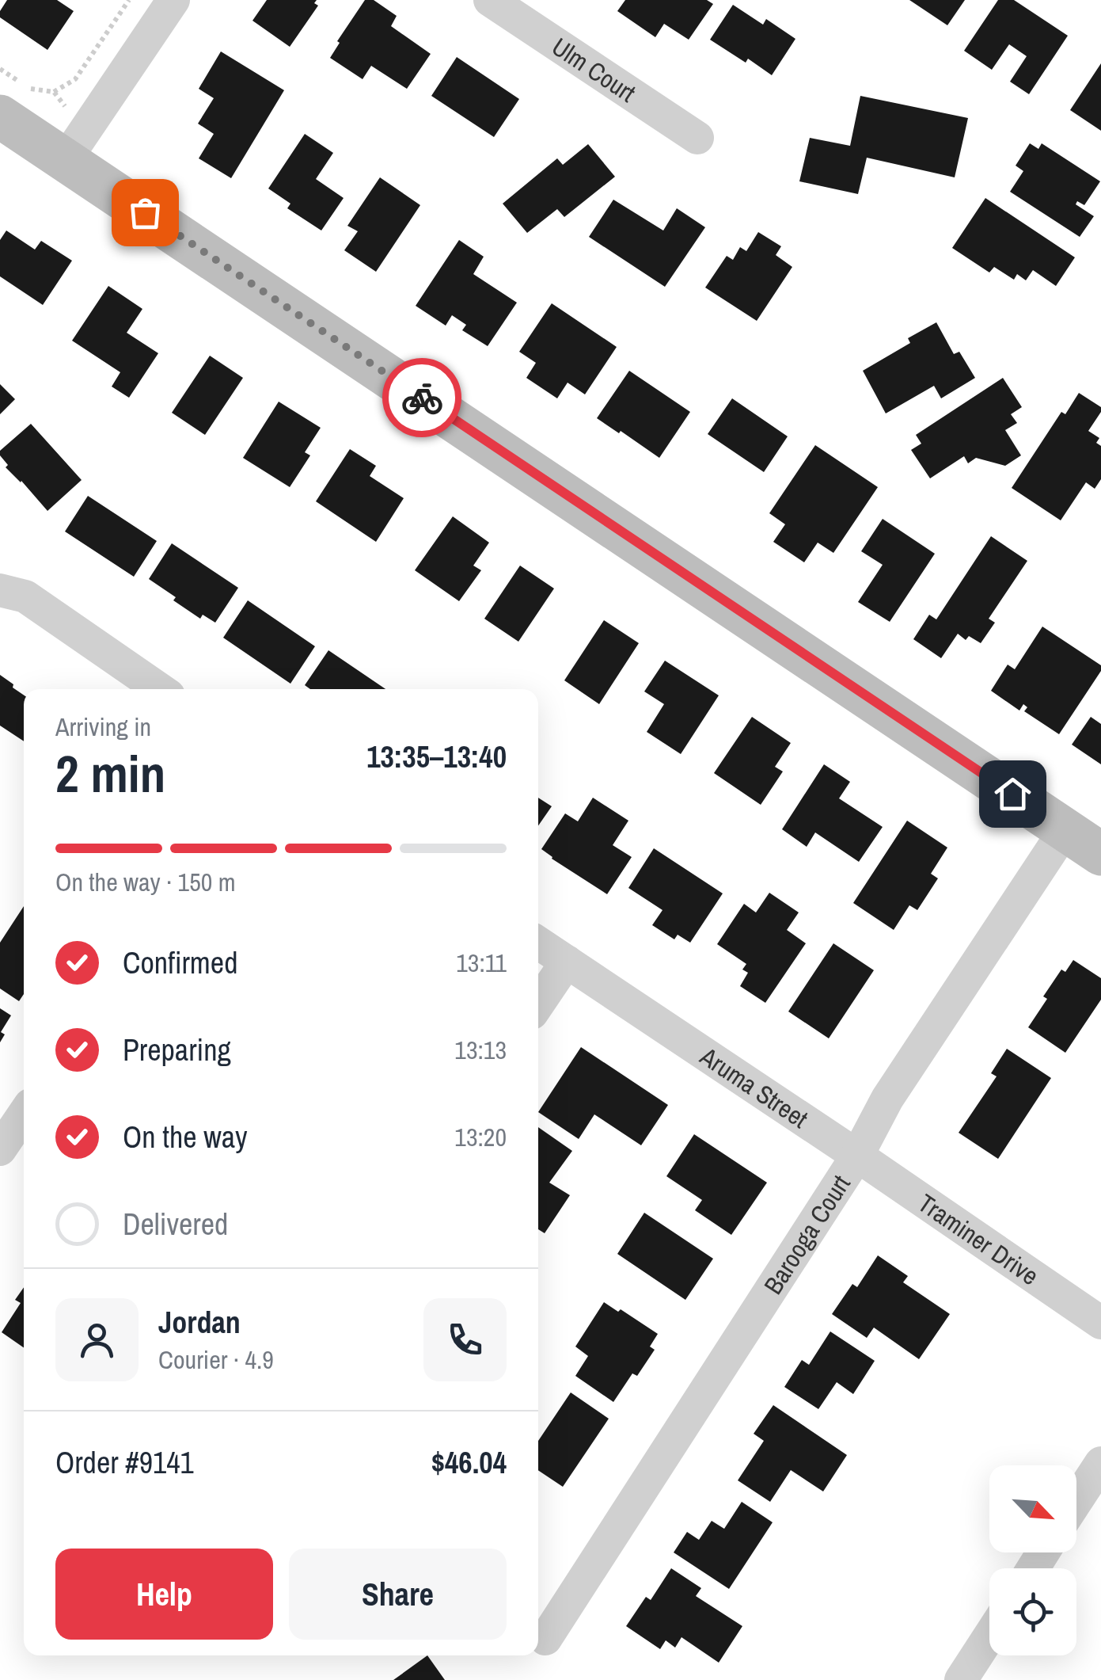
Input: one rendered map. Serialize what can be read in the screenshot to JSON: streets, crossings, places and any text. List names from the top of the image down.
{
  "streets": {
    "street": [
      "Ulm Court",
      "Aruma Street",
      "Barooga Court",
      "Traminer Drive"
    ]
  },
  "crossings": [
    ["Aruma Street", "Barooga Court"],
    ["Aruma Street", "Traminer Drive"],
    ["Barooga Court", "Traminer Drive"]
  ],
  "north": "bottom right",
  "page": {
    "heading": ["2 min", "Arriving in", "13:35–13:40"],
    "panel": [
      "Jordan",
      "Courier · 4.9",
      "Order #9141",
      "$46.04"
    ],
    "bar": "On the way · 150 m",
    "list": [
      ["Confirmed", "13:11"],
      ["Preparing", "13:13"],
      ["On the way", "13:20"],
      "Delivered"
    ],
    "buttons": ["Help", "Share"]
  }
}
